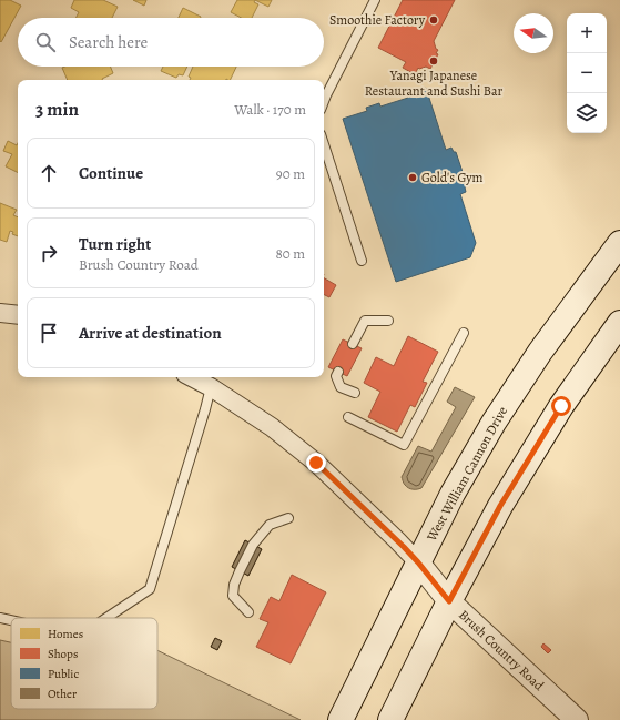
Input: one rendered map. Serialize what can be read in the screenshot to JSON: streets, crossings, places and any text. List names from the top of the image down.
{
  "streets": {
    "main road": ["West William Cannon Drive"],
    "street": ["Brush Country Road"]
  },
  "crossings": [
    ["West William Cannon Drive", "Brush Country Road"]
  ],
  "places": ["Smoothie Factory", "Yanagi Japanese Restaurant and Sushi Bar", "Gold's Gym"],
  "legend": [
    "Homes",
    "Shops",
    "Public",
    "Other"
  ],
  "north": "left",
  "page": {
    "map_buttons": ["+", "−"],
    "search": "Search here",
    "heading": ["3 min", "Walk · 170 m"],
    "list": [
      ["Continue", "90 m"],
      ["Turn right", "Brush Country Road", "80 m"],
      "Arrive at destination"
    ]
  }
}
